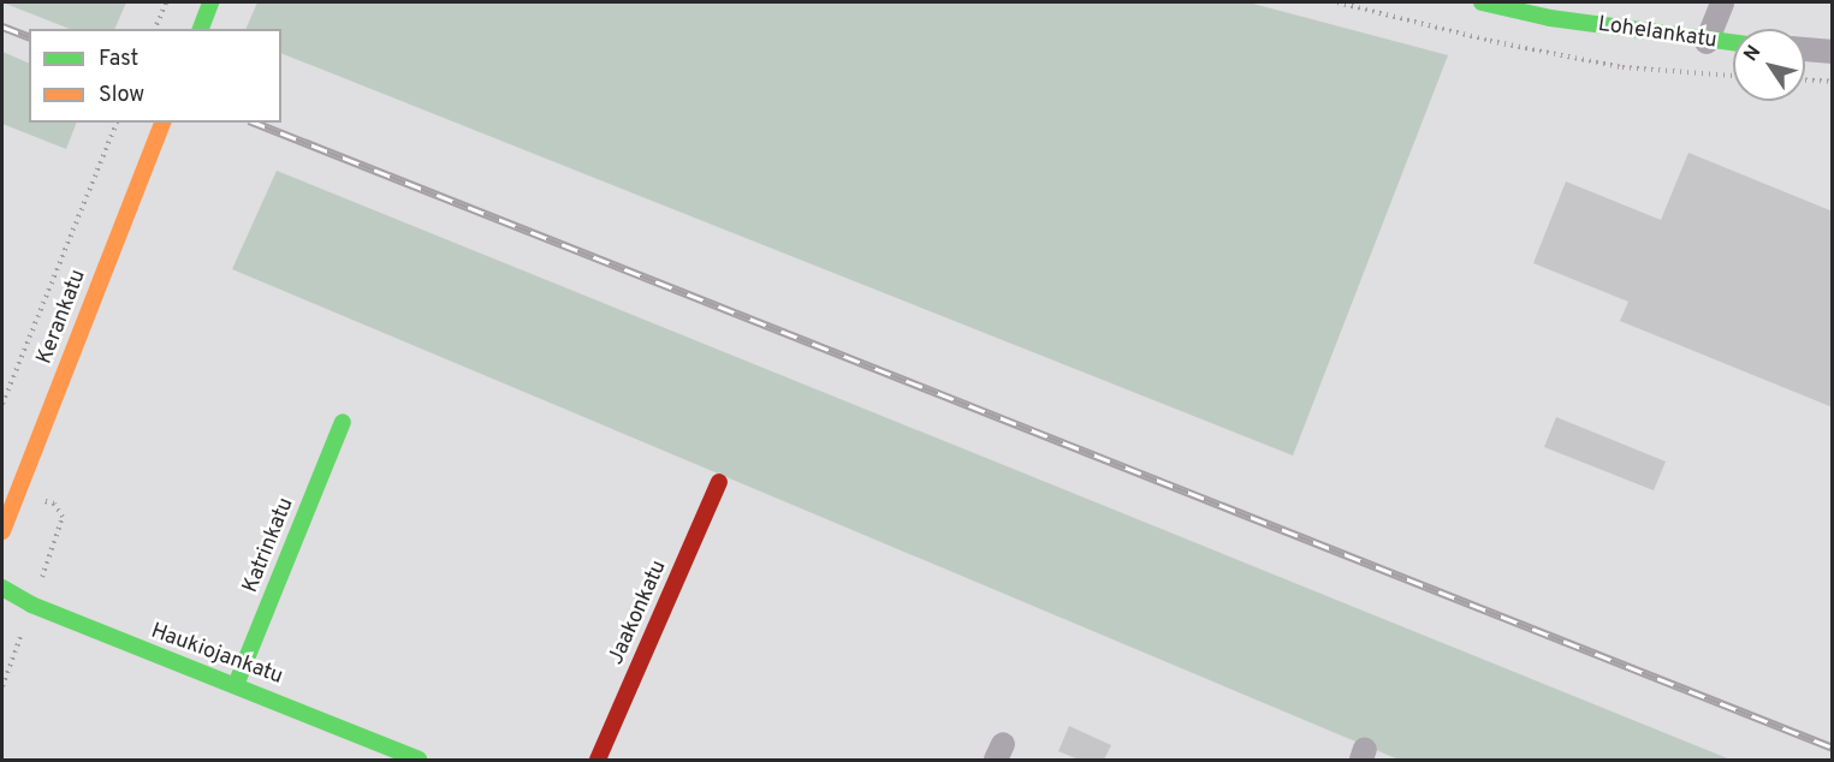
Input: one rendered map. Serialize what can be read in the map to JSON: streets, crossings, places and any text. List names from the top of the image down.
{
  "streets": {
    "street": [
      "Lohelankatu",
      "Kerankatu",
      "Katrinkatu",
      "Jaakonkatu",
      "Haukiojankatu"
    ]
  },
  "crossings": [
    ["Katrinkatu", "Haukiojankatu"]
  ],
  "legend": ["Fast", "Slow"],
  "north": "top left"
}
